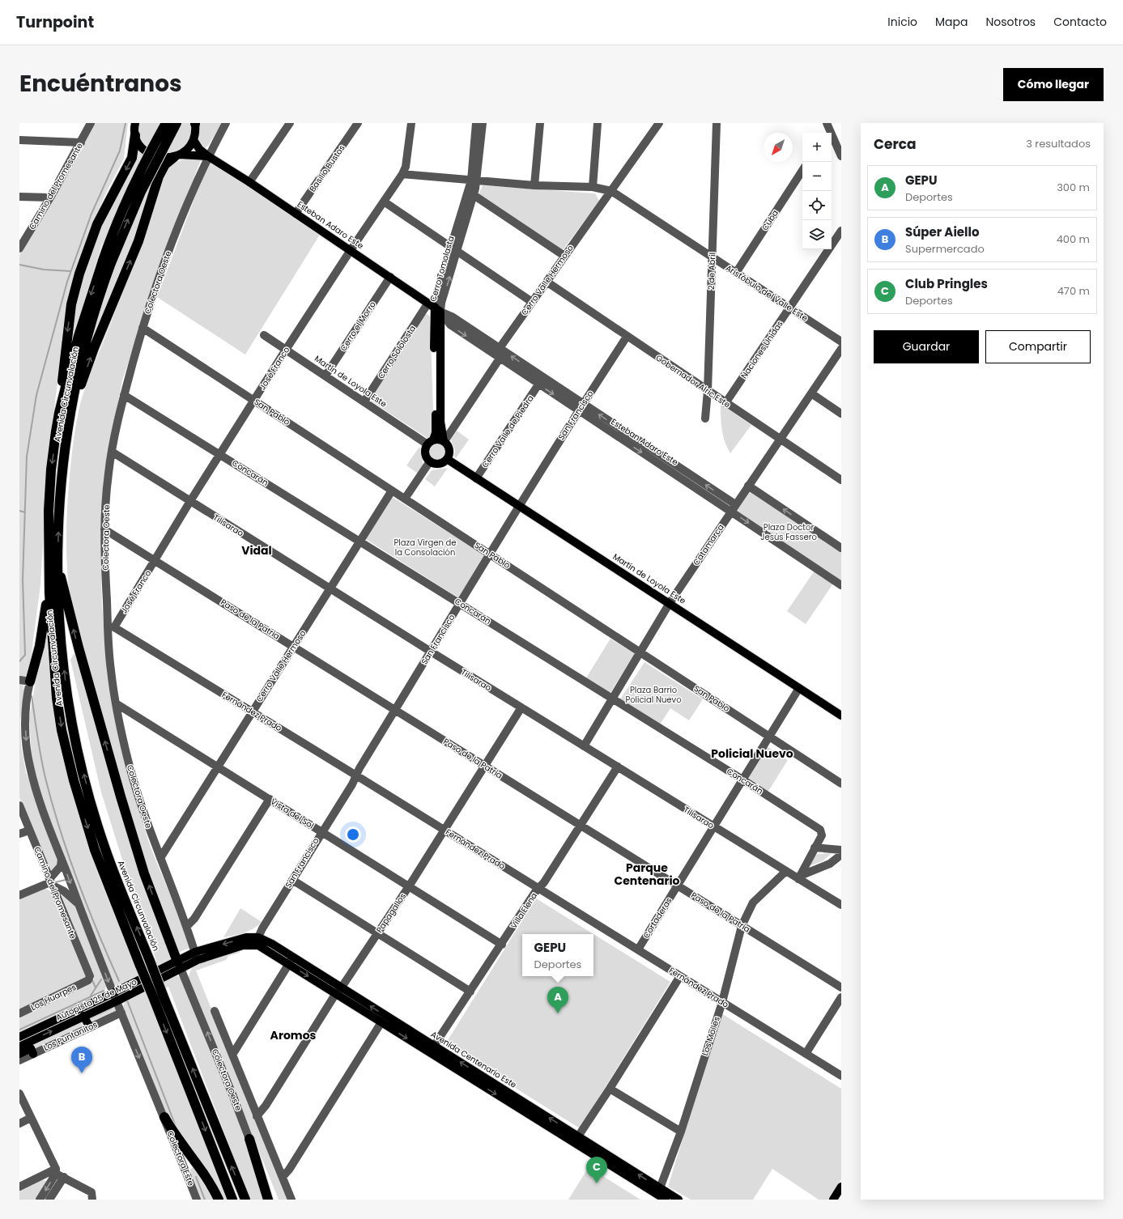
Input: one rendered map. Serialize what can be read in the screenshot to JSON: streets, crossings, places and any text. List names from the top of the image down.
{
  "streets": {
    "highway": ["Avenida Circunvalación"],
    "main road": [
      "Esteban Adaro Este",
      "Cerro Tomolasta",
      "Martín de Loyola Este",
      "Autopista 25 de Mayo",
      "Avenida Centenario Este"
    ],
    "street": [
      "Basilio Bustos",
      "Camino del Promesante",
      "Cuba",
      "2 de Abril",
      "Cerro Valle Hermoso",
      "Colectora Oeste",
      "Aristóbulo del Valle Este",
      "Cerro el Morro",
      "Naciones Unidas",
      "Cerro Sololosta",
      "José Franco",
      "Gobernador Alric Este",
      "San Pablo",
      "San Francisco",
      "Cerro Valle de Piedra",
      "Concarán",
      "Tilisarao",
      "Catamarca",
      "Paso de la Patria",
      "Fernández Prado",
      "Vista del Sol",
      "Villa Elena",
      "Papagallos",
      "Cortaderas",
      "Los Huarpes",
      "Los Puntanitos",
      "Los Molles",
      "Colectora Este"
    ]
  },
  "crossings": [
    ["Basilio Bustos", "Esteban Adaro Este"],
    ["Camino del Promesante", "Los Huarpes"],
    ["Cuba", "Aristóbulo del Valle Este"],
    ["Esteban Adaro Este", "Cerro Tomolasta"],
    ["Esteban Adaro Este", "Cerro Valle Hermoso"],
    ["Esteban Adaro Este", "Colectora Oeste"],
    ["Esteban Adaro Este", "Cerro el Morro"],
    ["Esteban Adaro Este", "Cerro Sololosta"],
    ["Esteban Adaro Este", "José Franco"],
    ["Esteban Adaro Este", "San Francisco"],
    ["Esteban Adaro Este", "Cerro Valle de Piedra"],
    ["Esteban Adaro Este", "Catamarca"],
    ["Cerro Tomolasta", "Cerro Sololosta"],
    ["Cerro Tomolasta", "Martín de Loyola Este"],
    ["2 de Abril", "Aristóbulo del Valle Este"],
    ["2 de Abril", "Gobernador Alric Este"],
    ["Cerro Valle Hermoso", "Colectora Oeste"],
    ["Cerro Valle Hermoso", "Aristóbulo del Valle Este"],
    ["Cerro Valle Hermoso", "Gobernador Alric Este"],
    ["Cerro Valle Hermoso", "San Pablo"],
    ["Cerro Valle Hermoso", "Concarán"],
    ["Cerro Valle Hermoso", "Tilisarao"],
    ["Cerro Valle Hermoso", "Paso de la Patria"],
    ["Cerro Valle Hermoso", "Fernández Prado"],
    ["Cerro Valle Hermoso", "Vista del Sol"],
    ["Colectora Oeste", "José Franco"],
    ["Colectora Oeste", "San Pablo"],
    ["Colectora Oeste", "Concarán"],
    ["Colectora Oeste", "Tilisarao"],
    ["Colectora Oeste", "Paso de la Patria"],
    ["Colectora Oeste", "Fernández Prado"],
    ["Colectora Oeste", "Vista del Sol"],
    ["Colectora Oeste", "Autopista 25 de Mayo"],
    ["Aristóbulo del Valle Este", "Naciones Unidas"],
    ["Cerro el Morro", "Martín de Loyola Este"],
    ["Naciones Unidas", "Gobernador Alric Este"],
    ["Cerro Sololosta", "Martín de Loyola Este"],
    ["José Franco", "Martín de Loyola Este"],
    ["José Franco", "San Pablo"],
    ["José Franco", "Concarán"],
    ["José Franco", "Tilisarao"],
    ["José Franco", "Paso de la Patria"],
    ["José Franco", "Fernández Prado"],
    ["Martín de Loyola Este", "San Francisco"],
    ["Martín de Loyola Este", "Cerro Valle de Piedra"],
    ["Martín de Loyola Este", "Catamarca"],
    ["Martín de Loyola Este", "Cortaderas"],
    ["Gobernador Alric Este", "San Francisco"],
    ["Gobernador Alric Este", "Catamarca"],
    ["San Pablo", "San Francisco"],
    ["San Pablo", "Catamarca"],
    ["San Pablo", "Cortaderas"],
    ["San Francisco", "Concarán"],
    ["San Francisco", "Tilisarao"],
    ["San Francisco", "Paso de la Patria"],
    ["San Francisco", "Fernández Prado"],
    ["San Francisco", "Vista del Sol"],
    ["San Francisco", "Avenida Centenario Este"],
    ["Concarán", "Catamarca"],
    ["Concarán", "Cortaderas"],
    ["Tilisarao", "Catamarca"],
    ["Tilisarao", "Villa Elena"],
    ["Tilisarao", "Papagallos"],
    ["Tilisarao", "Cortaderas"],
    ["Tilisarao", "Los Molles"],
    ["Paso de la Patria", "Villa Elena"],
    ["Paso de la Patria", "Papagallos"],
    ["Paso de la Patria", "Cortaderas"],
    ["Paso de la Patria", "Los Molles"],
    ["Fernández Prado", "Villa Elena"],
    ["Fernández Prado", "Papagallos"],
    ["Fernández Prado", "Cortaderas"],
    ["Fernández Prado", "Los Molles"],
    ["Vista del Sol", "Villa Elena"],
    ["Vista del Sol", "Papagallos"],
    ["Villa Elena", "Avenida Centenario Este"],
    ["Papagallos", "Avenida Centenario Este"],
    ["Autopista 25 de Mayo", "Colectora Este"],
    ["Los Puntanitos", "Colectora Este"],
    ["Los Molles", "Avenida Centenario Este"]
  ],
  "one_way": ["Colectora Este"],
  "districts": [
    "Vidal",
    "Policial Nuevo",
    "Parque Centenario",
    "Aromos"
  ],
  "parks": ["Plaza Doctor Jesús Fassero", "Plaza Virgen de la Consolación", "Plaza Barrio Policial Nuevo"],
  "north": "bottom left",
  "page": {
    "header": "Turnpoint",
    "nav": [
      "Inicio",
      "Mapa",
      "Nosotros",
      "Contacto"
    ],
    "title": "Encuéntranos",
    "buttons": [
      "Cómo llegar",
      ["Guardar", "Compartir"]
    ],
    "heading": ["Cerca", "3 resultados"],
    "map_buttons": ["+", "−"],
    "list": [
      {
        "mark": "A",
        "name": "GEPU",
        "note": "Deportes",
        "value": "300 m"
      },
      {
        "mark": "B",
        "name": "Súper Aiello",
        "note": "Supermercado",
        "value": "400 m"
      },
      {
        "mark": "C",
        "name": "Club Pringles",
        "note": "Deportes",
        "value": "470 m"
      }
    ],
    "popup": ["GEPU", "Deportes"],
    "pins": ["A", "B", "C"]
  }
}
